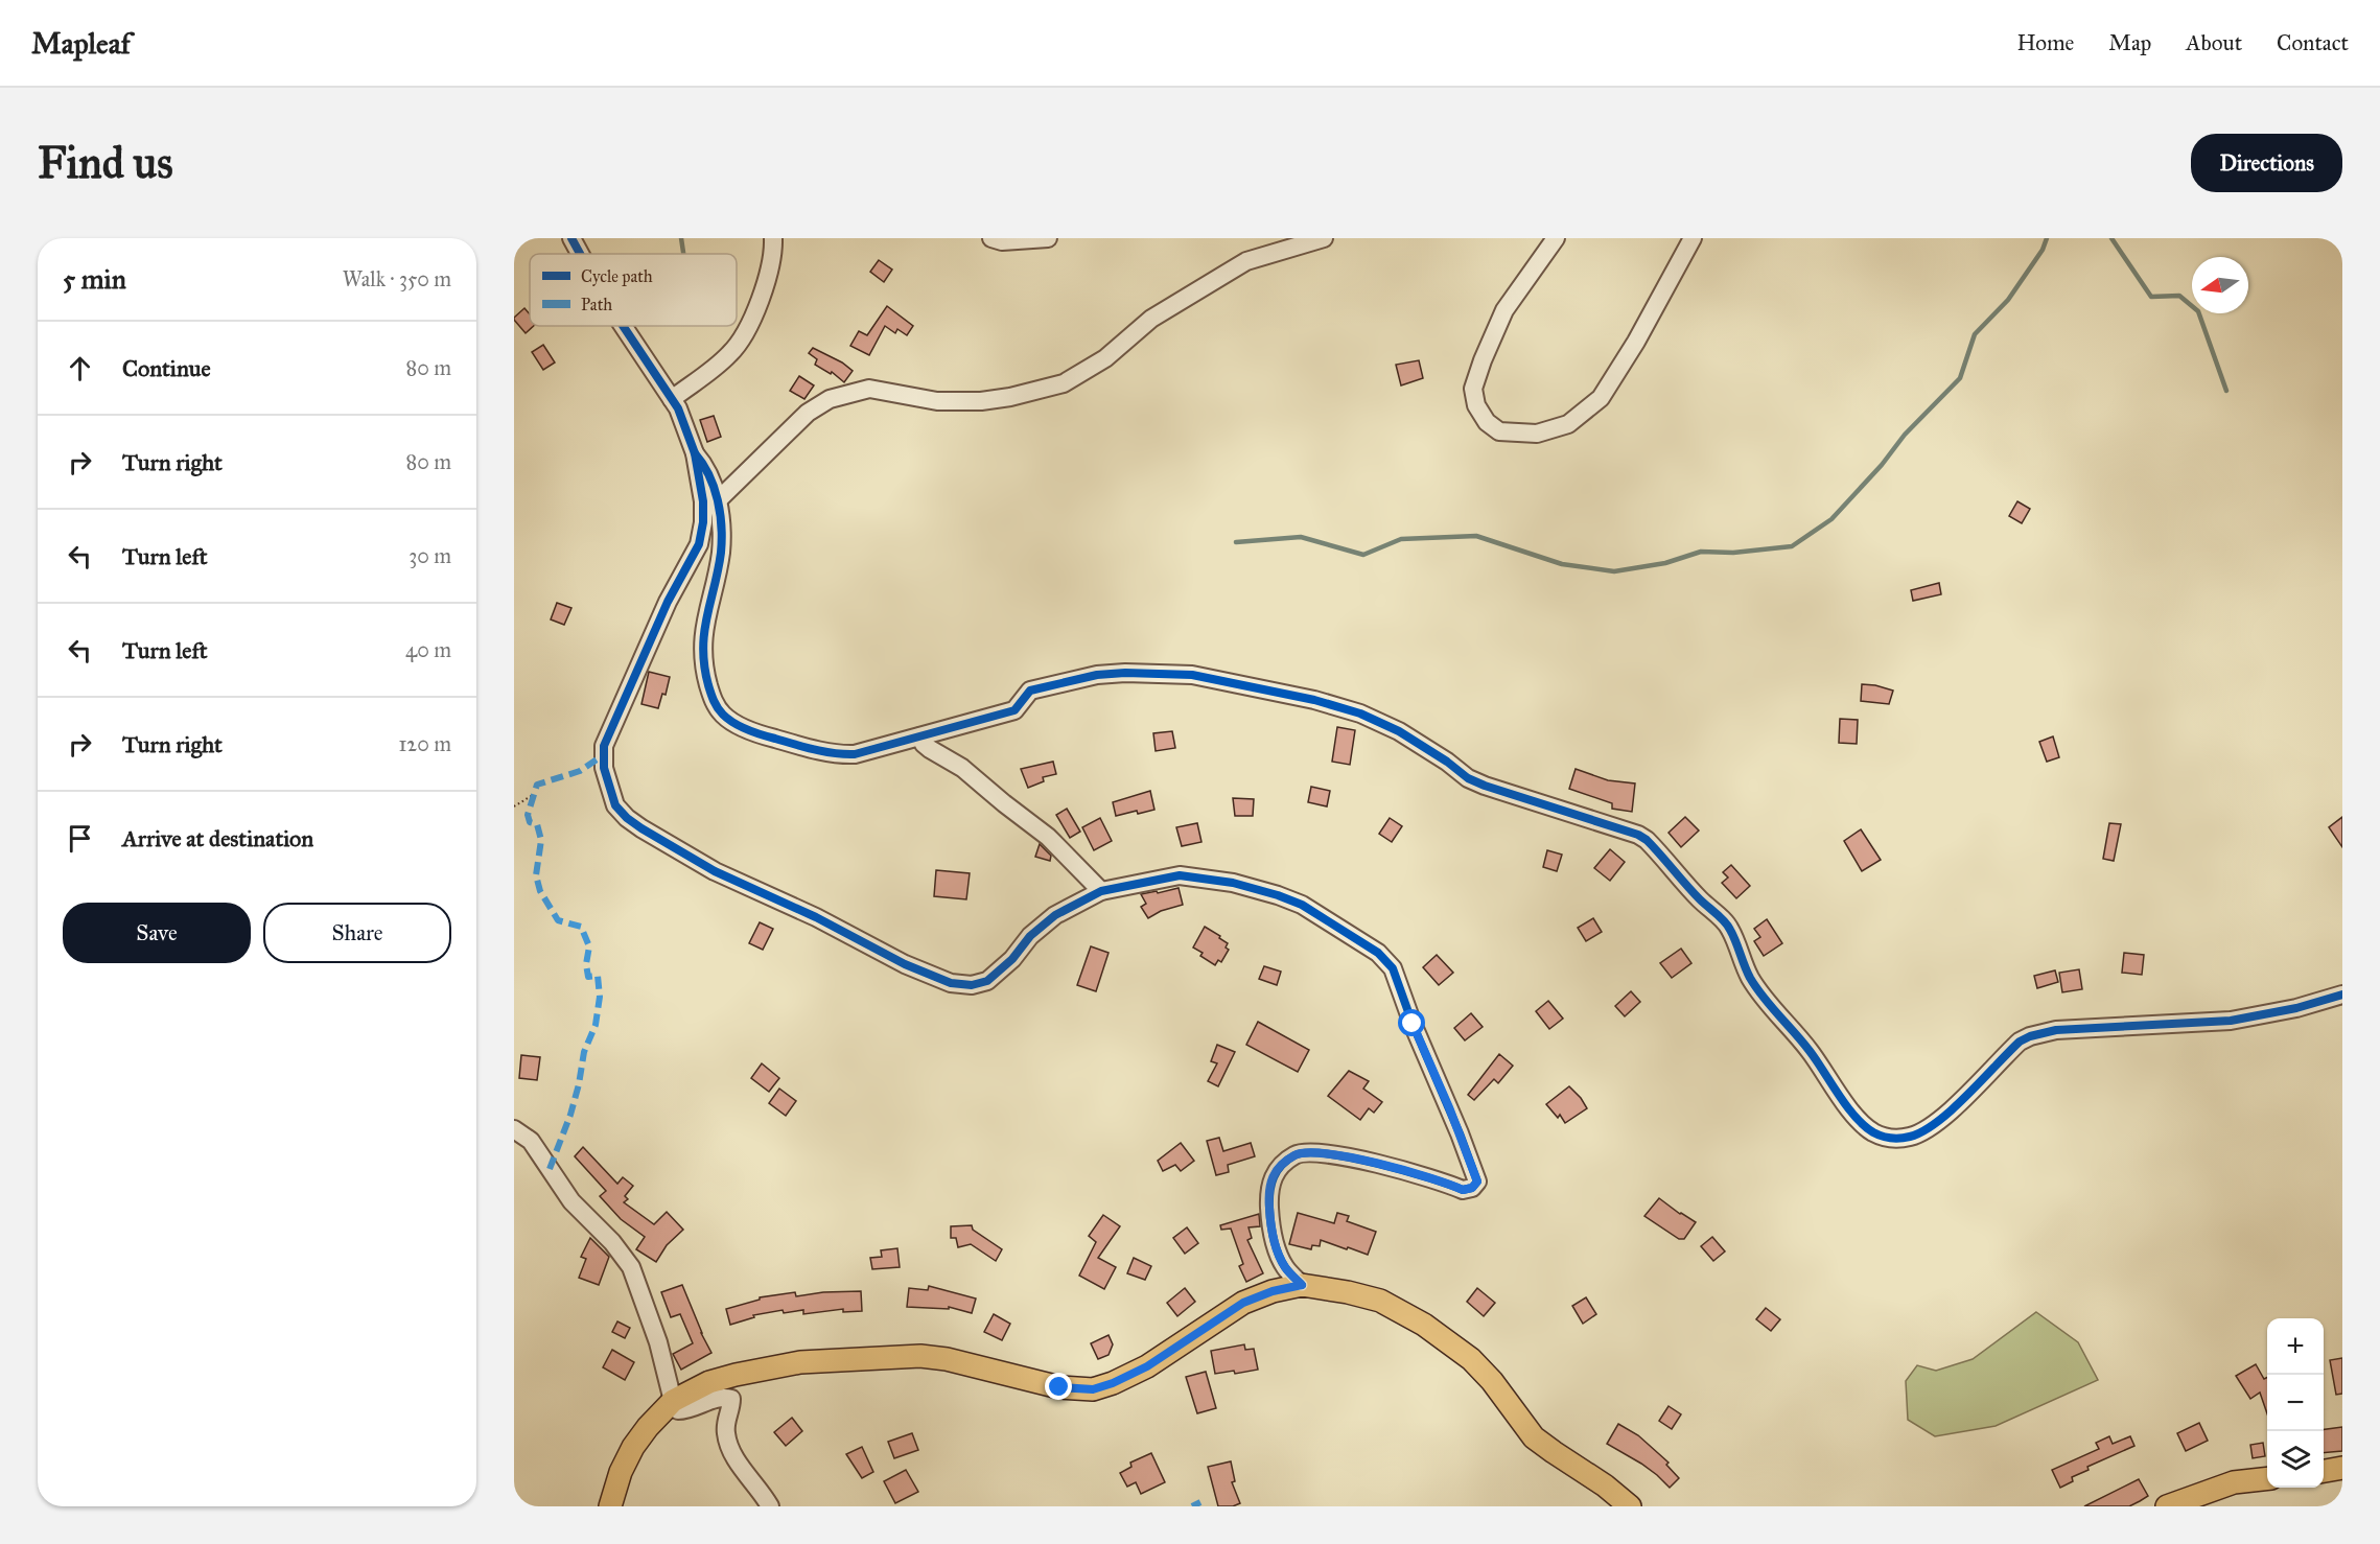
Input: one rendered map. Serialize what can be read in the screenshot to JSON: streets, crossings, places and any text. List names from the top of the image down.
{
  "legend": ["Cycle path", "Path"],
  "north": "left",
  "page": {
    "header": "Mapleaf",
    "nav": [
      "Home",
      "Map",
      "About",
      "Contact"
    ],
    "buttons": [
      "Directions",
      ["Save", "Share"]
    ],
    "title": "Find us",
    "heading": ["5 min", "Walk · 350 m"],
    "list": [
      ["Continue", "80 m"],
      ["Turn right", "80 m"],
      ["Turn left", "30 m"],
      ["Turn left", "40 m"],
      ["Turn right", "120 m"],
      "Arrive at destination"
    ],
    "map_buttons": ["+", "−"]
  }
}
